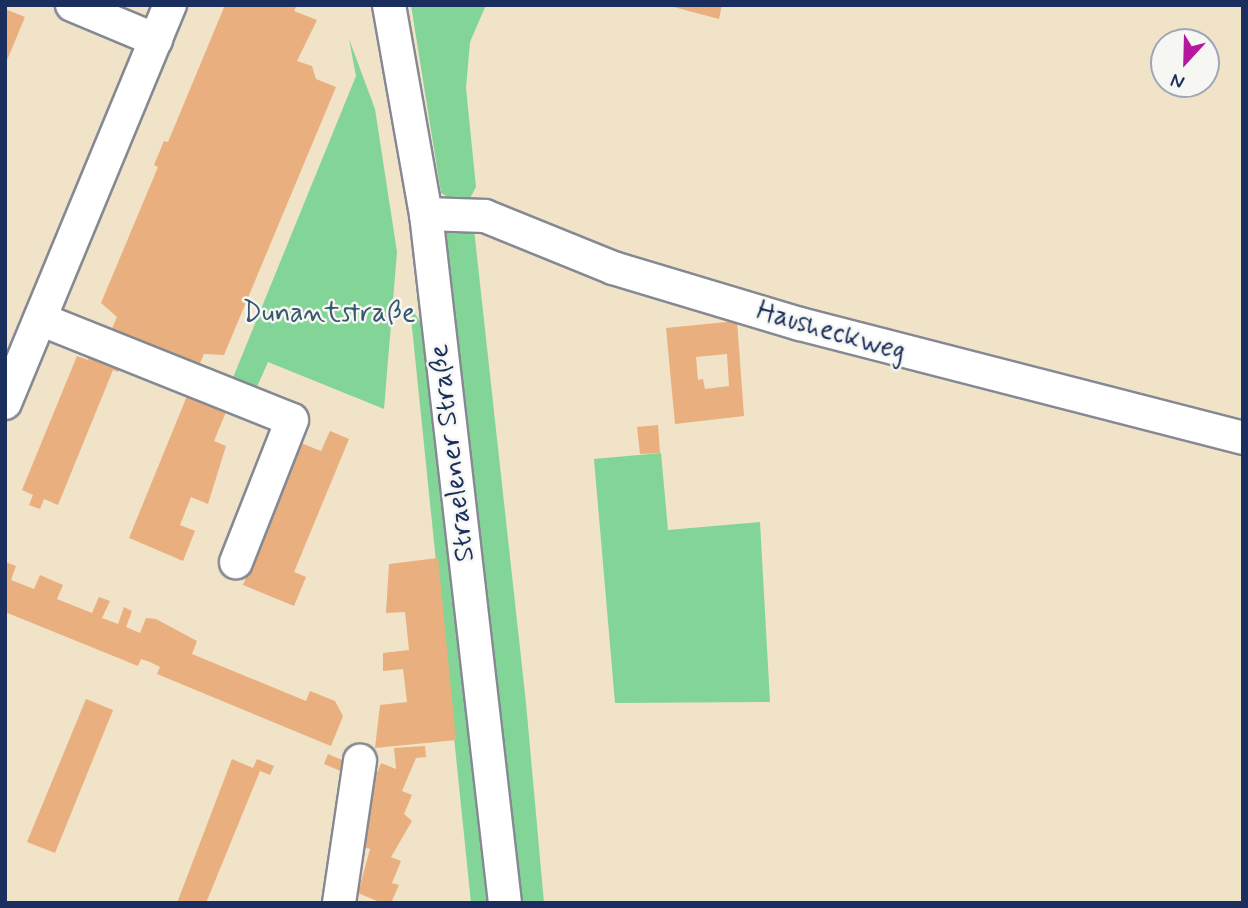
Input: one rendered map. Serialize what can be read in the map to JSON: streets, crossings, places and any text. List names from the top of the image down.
{
  "streets": {
    "street": ["Hausheckweg", "Straelener Straße"]
  },
  "crossings": [
    ["Hausheckweg", "Straelener Straße"]
  ],
  "parks": ["Dunantstraße"],
  "north": "bottom"
}
